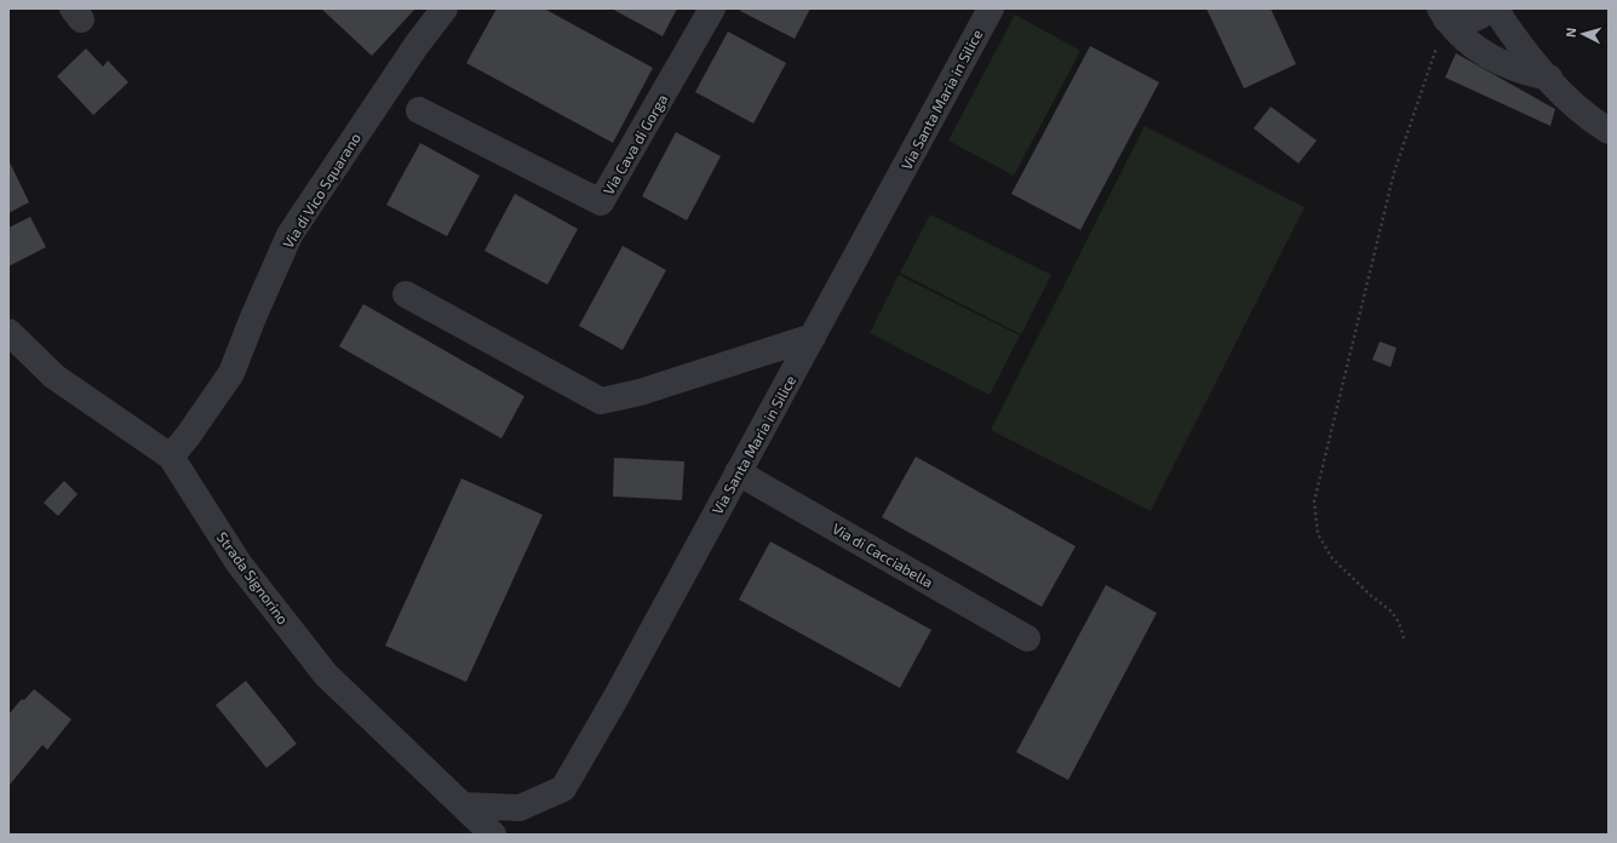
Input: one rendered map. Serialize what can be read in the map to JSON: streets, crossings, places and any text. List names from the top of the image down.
{
  "streets": {
    "street": [
      "Via Santa Maria in Silice",
      "Via Cava di Gorga",
      "Via di Vico Squarano",
      "Via di Cacciabella",
      "Strada Signorino"
    ]
  },
  "crossings": [
    ["Via Santa Maria in Silice", "Via di Cacciabella"],
    ["Via Santa Maria in Silice", "Strada Signorino"],
    ["Via di Vico Squarano", "Strada Signorino"]
  ],
  "north": "left"
}
